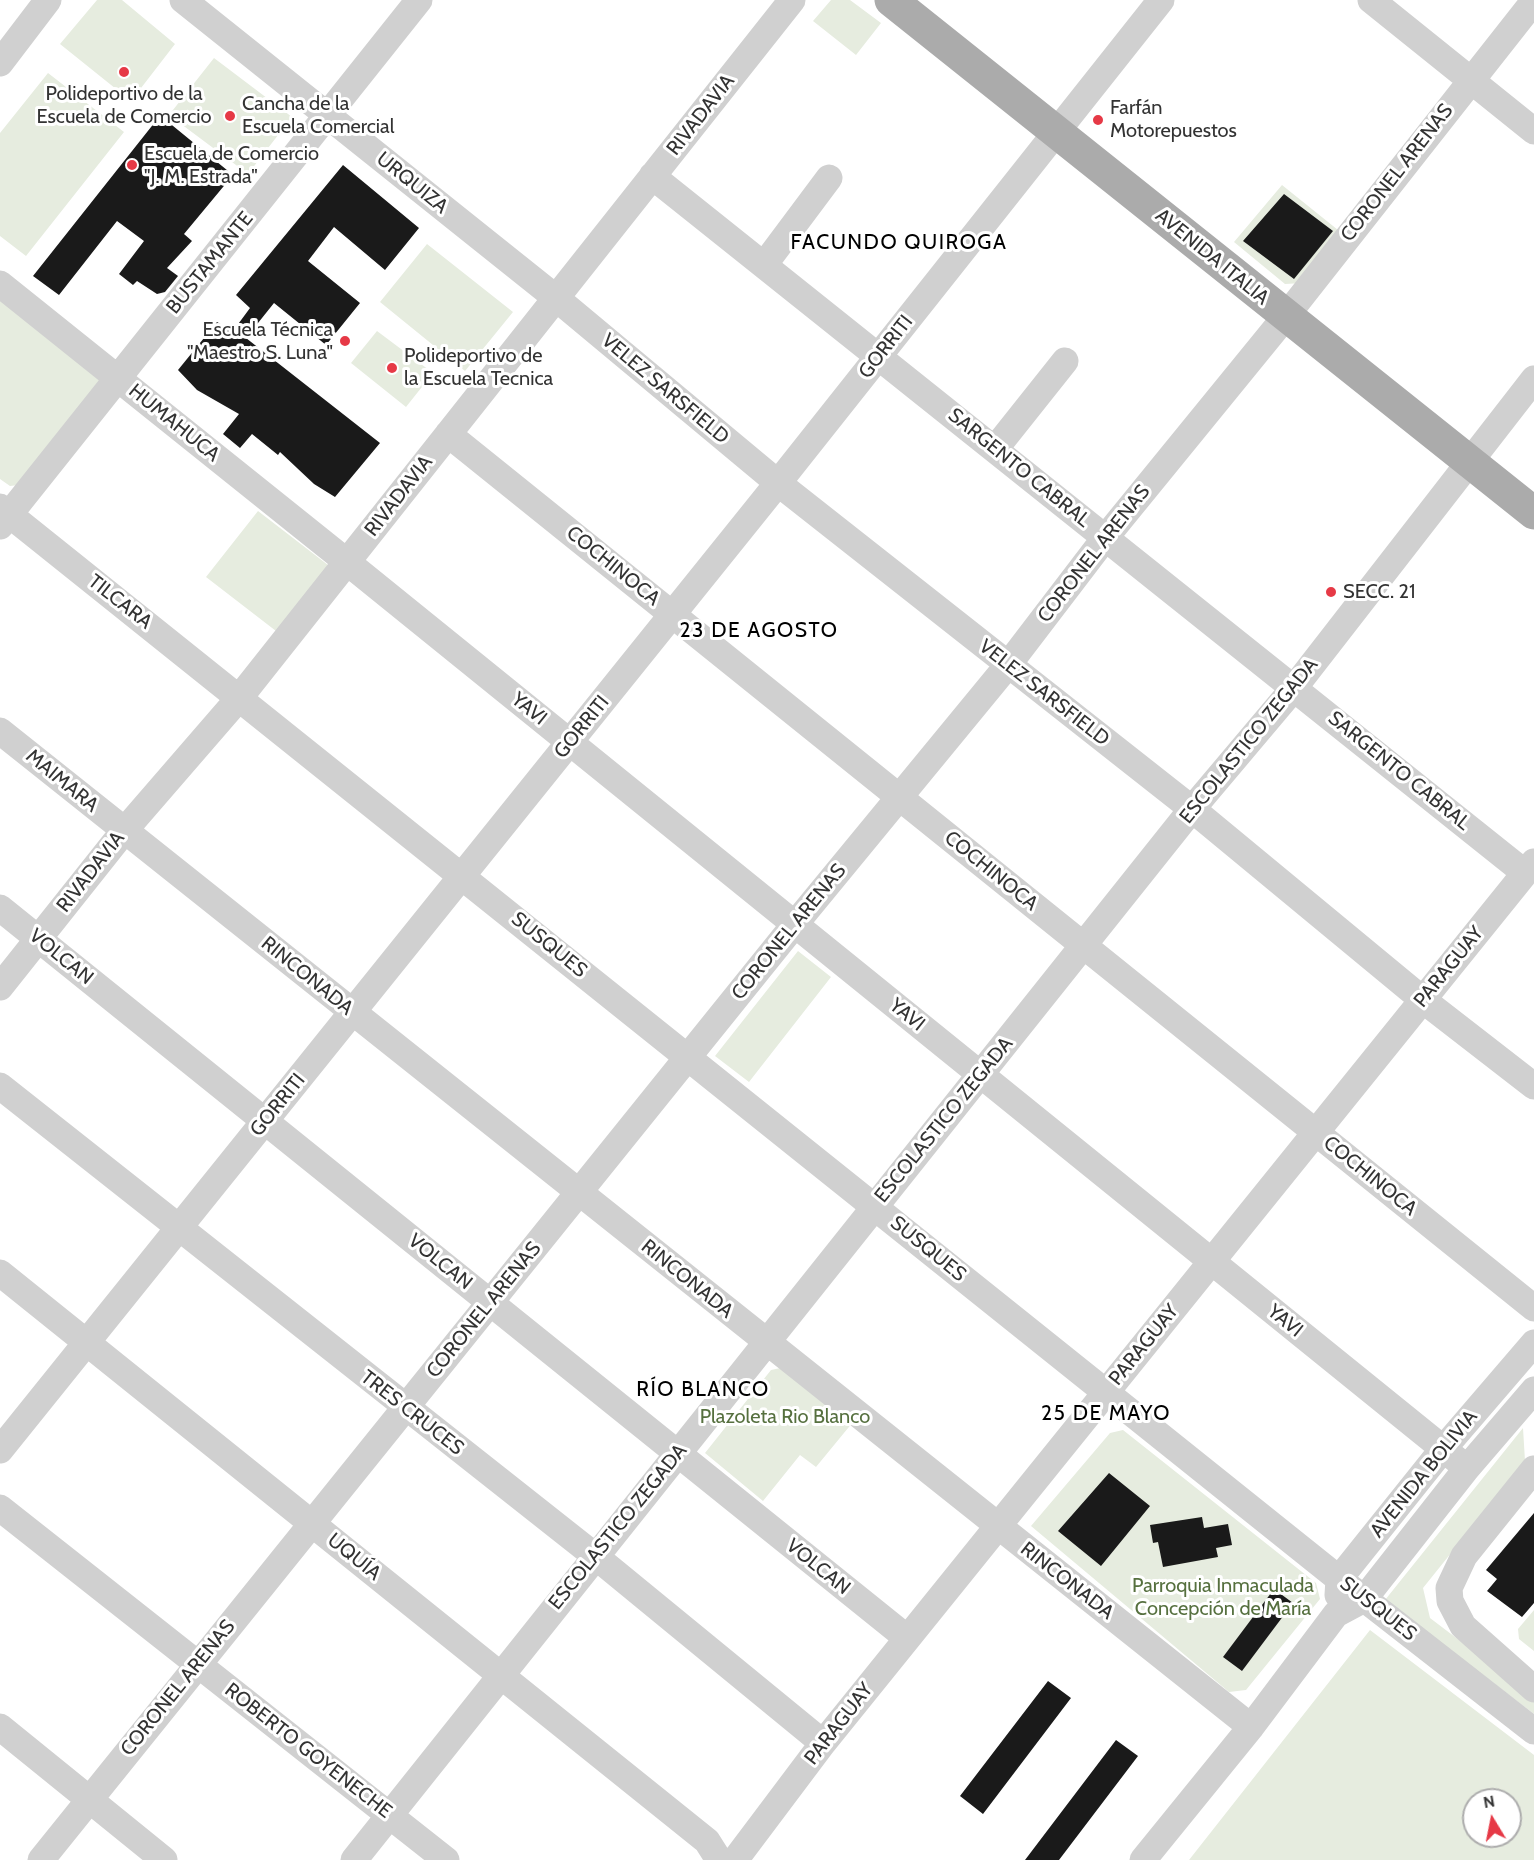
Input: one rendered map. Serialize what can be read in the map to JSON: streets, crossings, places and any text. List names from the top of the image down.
{
  "streets": {
    "main road": ["AVENIDA ITALIA"],
    "street": [
      "RIVADAVIA",
      "CORONEL ARENAS",
      "URQUIZA",
      "BUSTAMANTE",
      "GORRITI",
      "VELEZ SARSFIELD",
      "HUMAHUCA",
      "SARGENTO CABRAL",
      "COCHINOCA",
      "TILCARA",
      "YAVI",
      "ESCOLASTICO ZEGADA",
      "MAIMARA",
      "SUSQUES",
      "VOLCAN",
      "PARAGUAY",
      "RINCONADA",
      "TRES CRUCES",
      "AVENIDA BOLIVIA",
      "UQUÍA",
      "ROBERTO GOYENECHE"
    ]
  },
  "crossings": [
    ["RIVADAVIA", "URQUIZA"],
    ["RIVADAVIA", "VELEZ SARSFIELD"],
    ["RIVADAVIA", "HUMAHUCA"],
    ["RIVADAVIA", "SARGENTO CABRAL"],
    ["RIVADAVIA", "COCHINOCA"],
    ["RIVADAVIA", "TILCARA"],
    ["RIVADAVIA", "YAVI"],
    ["RIVADAVIA", "MAIMARA"],
    ["RIVADAVIA", "SUSQUES"],
    ["RIVADAVIA", "VOLCAN"],
    ["RIVADAVIA", "RINCONADA"],
    ["CORONEL ARENAS", "AVENIDA ITALIA"],
    ["CORONEL ARENAS", "VELEZ SARSFIELD"],
    ["CORONEL ARENAS", "SARGENTO CABRAL"],
    ["CORONEL ARENAS", "COCHINOCA"],
    ["CORONEL ARENAS", "YAVI"],
    ["CORONEL ARENAS", "SUSQUES"],
    ["CORONEL ARENAS", "VOLCAN"],
    ["CORONEL ARENAS", "RINCONADA"],
    ["CORONEL ARENAS", "TRES CRUCES"],
    ["CORONEL ARENAS", "UQUÍA"],
    ["CORONEL ARENAS", "ROBERTO GOYENECHE"],
    ["URQUIZA", "BUSTAMANTE"],
    ["URQUIZA", "VELEZ SARSFIELD"],
    ["AVENIDA ITALIA", "GORRITI"],
    ["AVENIDA ITALIA", "ESCOLASTICO ZEGADA"],
    ["BUSTAMANTE", "HUMAHUCA"],
    ["BUSTAMANTE", "TILCARA"],
    ["GORRITI", "VELEZ SARSFIELD"],
    ["GORRITI", "SARGENTO CABRAL"],
    ["GORRITI", "COCHINOCA"],
    ["GORRITI", "YAVI"],
    ["GORRITI", "SUSQUES"],
    ["GORRITI", "VOLCAN"],
    ["GORRITI", "RINCONADA"],
    ["GORRITI", "TRES CRUCES"],
    ["GORRITI", "UQUÍA"],
    ["VELEZ SARSFIELD", "ESCOLASTICO ZEGADA"],
    ["VELEZ SARSFIELD", "PARAGUAY"],
    ["HUMAHUCA", "YAVI"],
    ["SARGENTO CABRAL", "ESCOLASTICO ZEGADA"],
    ["SARGENTO CABRAL", "PARAGUAY"],
    ["COCHINOCA", "ESCOLASTICO ZEGADA"],
    ["COCHINOCA", "PARAGUAY"],
    ["TILCARA", "SUSQUES"],
    ["YAVI", "ESCOLASTICO ZEGADA"],
    ["YAVI", "PARAGUAY"],
    ["YAVI", "AVENIDA BOLIVIA"],
    ["ESCOLASTICO ZEGADA", "SUSQUES"],
    ["ESCOLASTICO ZEGADA", "VOLCAN"],
    ["ESCOLASTICO ZEGADA", "RINCONADA"],
    ["ESCOLASTICO ZEGADA", "TRES CRUCES"],
    ["ESCOLASTICO ZEGADA", "UQUÍA"],
    ["ESCOLASTICO ZEGADA", "ROBERTO GOYENECHE"],
    ["MAIMARA", "RINCONADA"],
    ["SUSQUES", "PARAGUAY"],
    ["SUSQUES", "AVENIDA BOLIVIA"],
    ["VOLCAN", "PARAGUAY"],
    ["PARAGUAY", "RINCONADA"],
    ["PARAGUAY", "TRES CRUCES"],
    ["PARAGUAY", "UQUÍA"],
    ["RINCONADA", "AVENIDA BOLIVIA"]
  ],
  "districts": [
    "FACUNDO QUIROGA",
    "23 DE AGOSTO",
    "RÍO BLANCO",
    "25 DE MAYO"
  ],
  "parks": ["Plazoleta Rio Blanco", "Parroquia Inmaculada Concepción de María"],
  "places": [
    "Polideportivo de la Escuela de Comercio",
    "Cancha de la Escuela Comercial",
    "Farfán Motorepuestos",
    "Escuela de Comercio \"J. M. Estrada\"",
    "Escuela Técnica \"Maestro S. Luna\"",
    "Polideportivo de la Escuela Tecnica",
    "SECC. 21"
  ],
  "north": "top"
}
